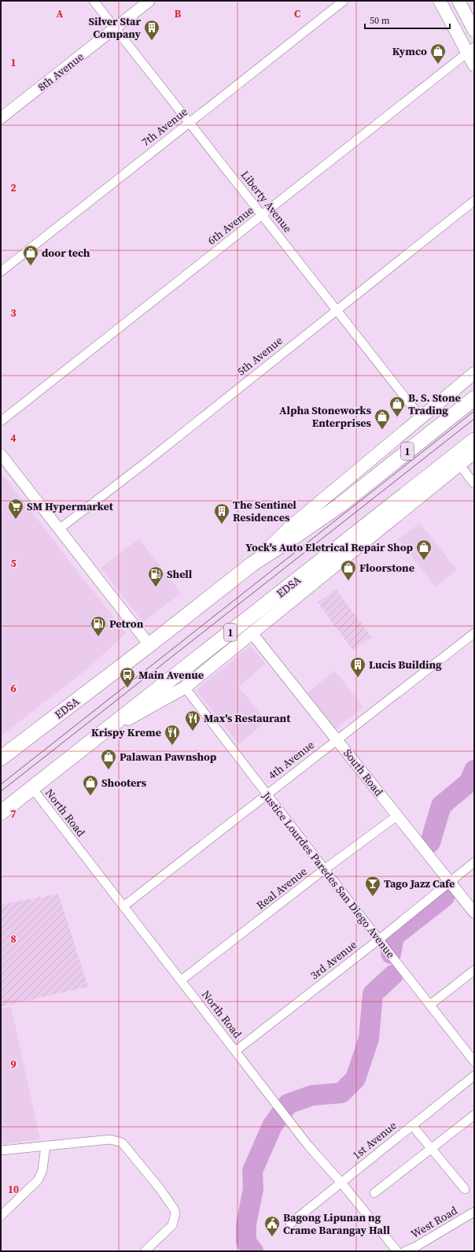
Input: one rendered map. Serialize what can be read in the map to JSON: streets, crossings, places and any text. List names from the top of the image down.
{
  "streets": {
    "highway": ["1", "EDSA"],
    "street": [
      "8th Avenue",
      "7th Avenue",
      "Liberty Avenue",
      "6th Avenue",
      "5th Avenue",
      "4th Avenue",
      "South Road",
      "North Road",
      "Justice Lourdes Paredes San Diego Avenue",
      "Real Avenue",
      "3rd Avenue",
      "1st Avenue",
      "West Road"
    ]
  },
  "crossings": [
    ["8th Avenue", "Liberty Avenue"],
    ["7th Avenue", "Liberty Avenue"],
    ["Liberty Avenue", "6th Avenue"],
    ["Liberty Avenue", "5th Avenue"],
    ["Liberty Avenue", "EDSA"],
    ["EDSA", "South Road"],
    ["EDSA", "North Road"],
    ["EDSA", "Justice Lourdes Paredes San Diego Avenue"],
    ["4th Avenue", "South Road"],
    ["4th Avenue", "North Road"],
    ["4th Avenue", "Justice Lourdes Paredes San Diego Avenue"],
    ["South Road", "Real Avenue"],
    ["South Road", "3rd Avenue"],
    ["North Road", "Real Avenue"],
    ["North Road", "3rd Avenue"],
    ["North Road", "1st Avenue"],
    ["Justice Lourdes Paredes San Diego Avenue", "Real Avenue"],
    ["Justice Lourdes Paredes San Diego Avenue", "3rd Avenue"]
  ],
  "places": {
    "building": ["Silver Star Company", "The Sentinel Residences", "Lucis Building"],
    "shop": [
      "Kymco",
      "door tech",
      "B. S. Stone Trading",
      "Alpha Stoneworks Enterprises",
      "Yock's Auto Eletrical Repair Shop",
      "Floorstone",
      "Palawan Pawnshop",
      "Shooters"
    ],
    "supermarket": ["SM Hypermarket"],
    "fuel station": ["Shell", "Petron"],
    "bus stop": ["Main Avenue"],
    "restaurant": ["Max's Restaurant", "Krispy Kreme"],
    "bar": ["Tago Jazz Cafe"],
    "public building": ["Bagong Lipunan ng Crame Barangay Hall"]
  },
  "scale_bar": "50 m",
  "grid": {
    "columns": ["A", "B", "C"],
    "rows": [
      "1",
      "2",
      "3",
      "4",
      "5",
      "6",
      "7",
      "8",
      "9",
      "10"
    ]
  }
}
